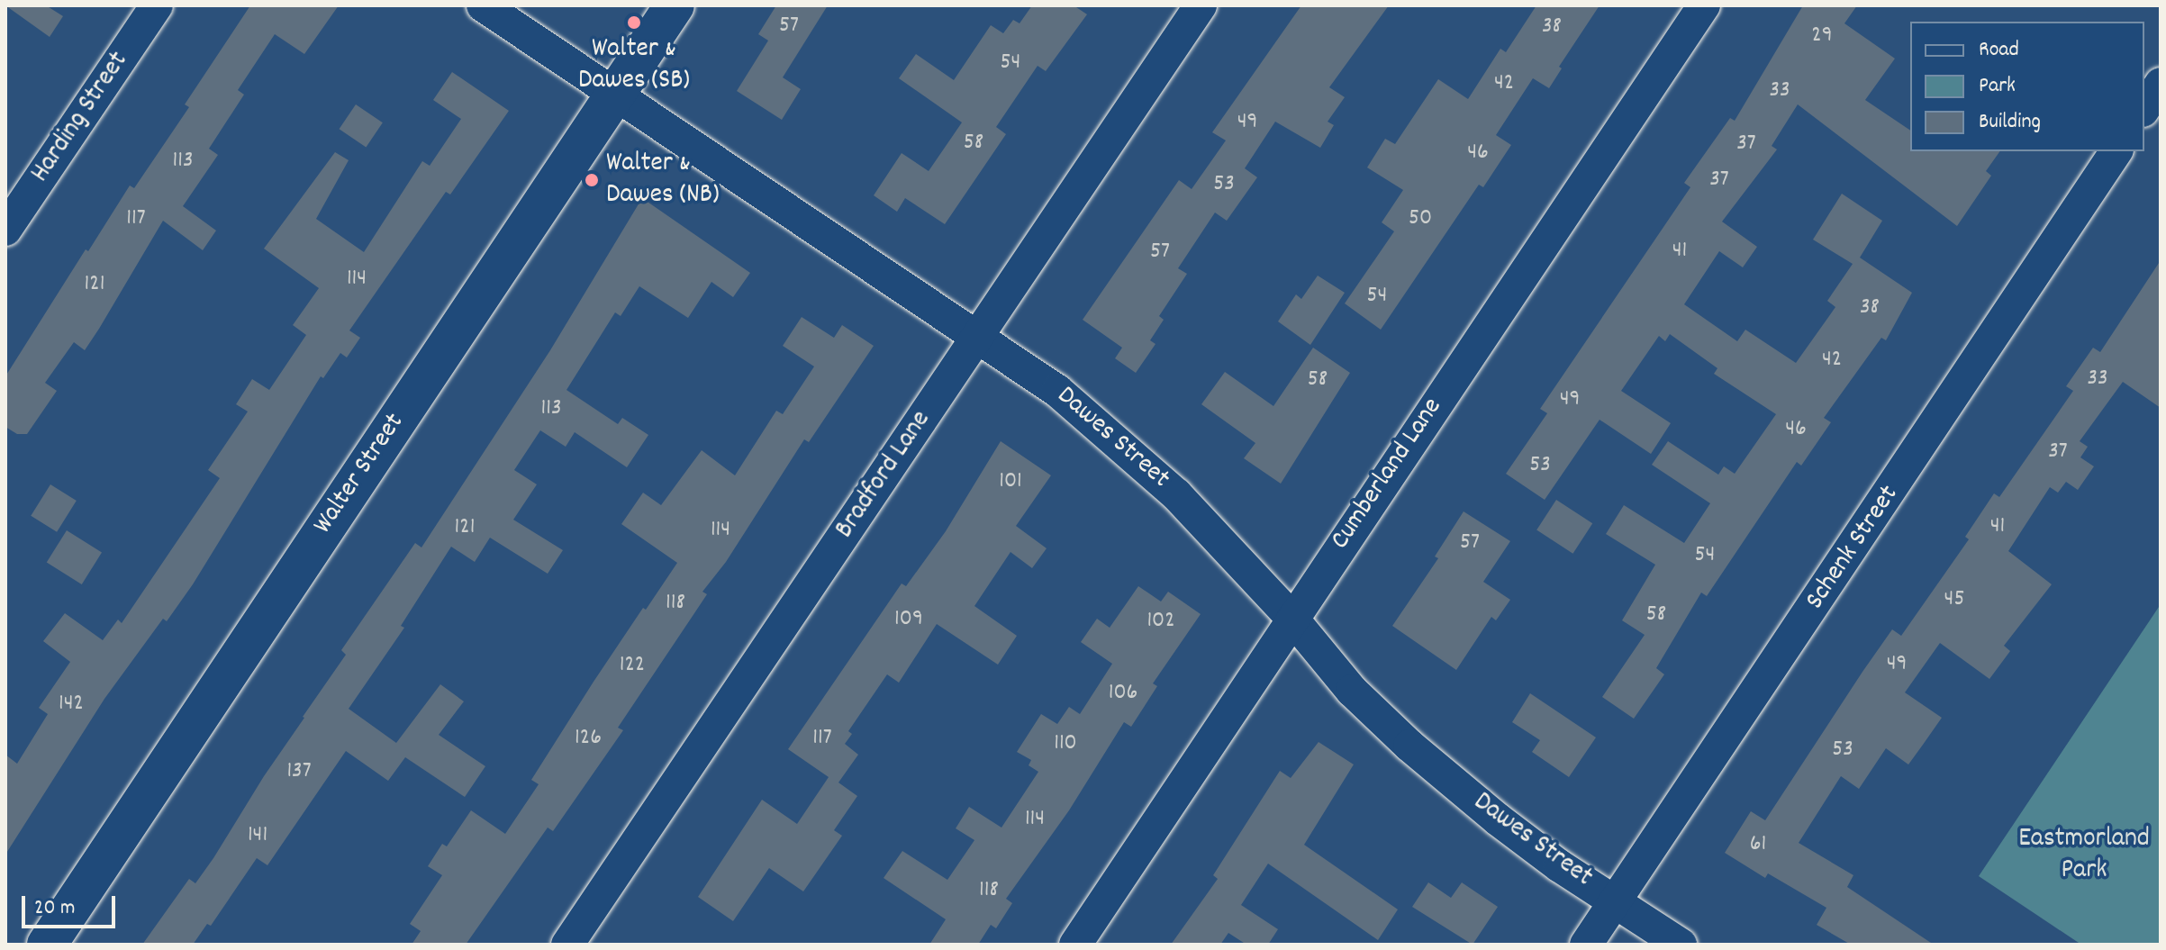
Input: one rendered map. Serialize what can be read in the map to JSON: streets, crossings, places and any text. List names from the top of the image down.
{
  "streets": {
    "street": [
      "Harding Street",
      "Dawes Street",
      "Walter Street",
      "Cumberland Lane",
      "Bradford Lane",
      "Schenk Street"
    ]
  },
  "crossings": [
    ["Dawes Street", "Walter Street"],
    ["Dawes Street", "Cumberland Lane"],
    ["Dawes Street", "Bradford Lane"],
    ["Dawes Street", "Schenk Street"]
  ],
  "parks": ["Eastmorland Park"],
  "places": ["Walter & Dawes (SB)", "Walter & Dawes (NB)"],
  "house_numbers": [
    "57",
    "38",
    "29",
    "54",
    "42",
    "33",
    "49",
    "58",
    "37",
    "46",
    "113",
    "37",
    "53",
    "117",
    "50",
    "41",
    "57",
    "114",
    "121",
    "54",
    "38",
    "42",
    "33",
    "58",
    "49",
    "113",
    "46",
    "37",
    "53",
    "101",
    "41",
    "121",
    "114",
    "57",
    "54",
    "45",
    "118",
    "58",
    "109",
    "102",
    "49",
    "122",
    "106",
    "142",
    "126",
    "117",
    "110",
    "53",
    "137",
    "114",
    "141",
    "61",
    "118"
  ],
  "legend": ["Road", "Park", "Building"],
  "scale_bar": "20 m"
}
